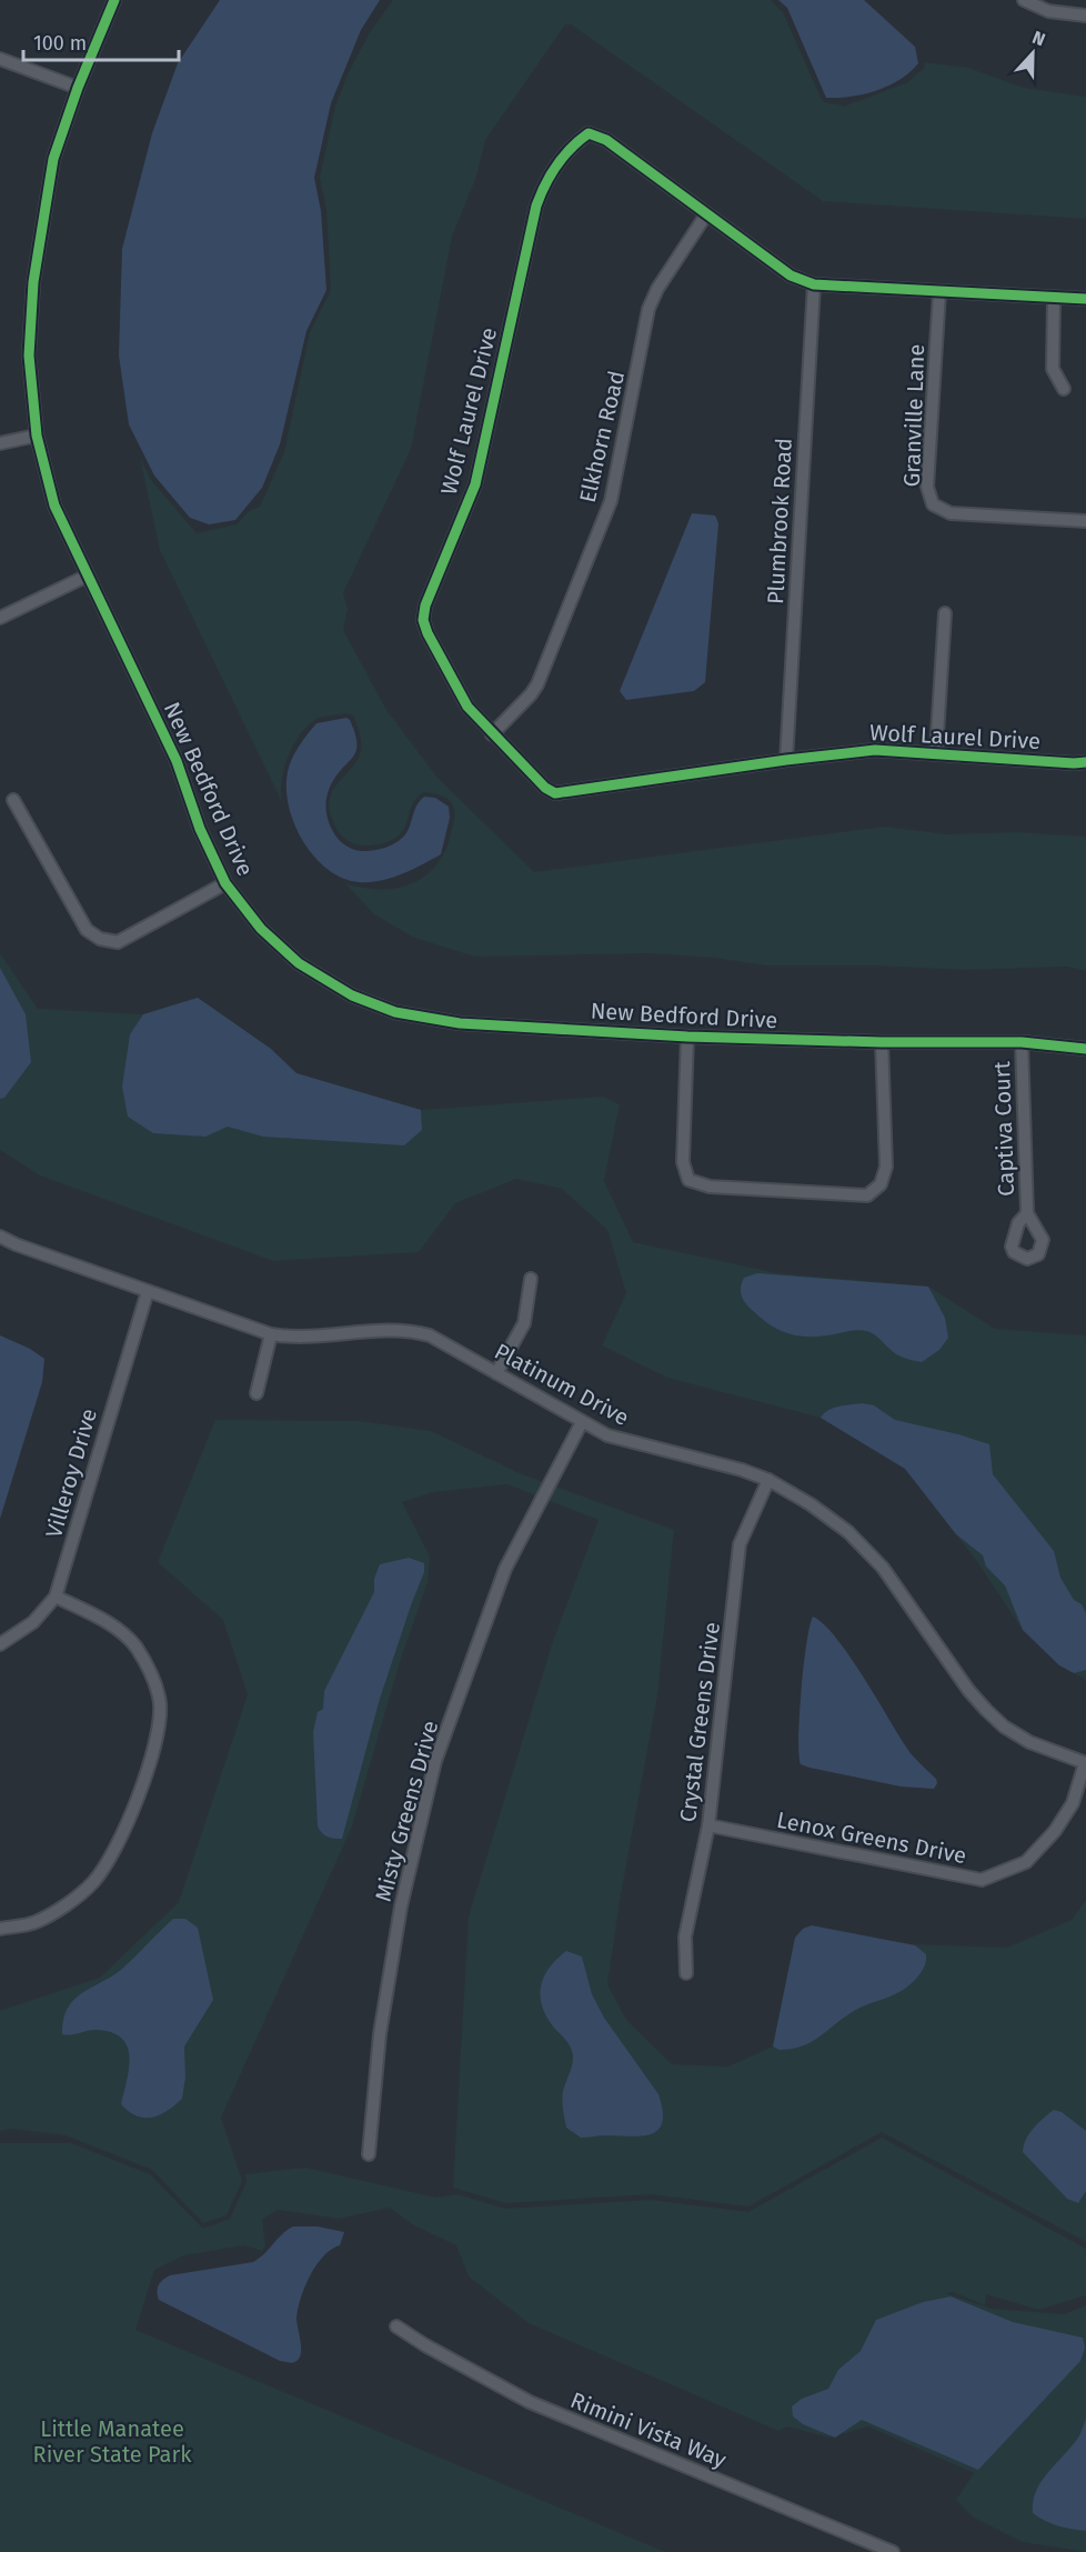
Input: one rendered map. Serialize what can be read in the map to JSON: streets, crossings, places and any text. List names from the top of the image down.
{
  "streets": {
    "street": [
      "Wolf Laurel Drive",
      "Granville Lane",
      "Elkhorn Road",
      "Plumbrook Road",
      "New Bedford Drive",
      "Captiva Court",
      "Platinum Drive",
      "Villeroy Drive",
      "Crystal Greens Drive",
      "Misty Greens Drive",
      "Lenox Greens Drive",
      "Rimini Vista Way"
    ]
  },
  "crossings": [
    ["Wolf Laurel Drive", "Granville Lane"],
    ["Wolf Laurel Drive", "Elkhorn Road"],
    ["Wolf Laurel Drive", "Plumbrook Road"],
    ["New Bedford Drive", "Captiva Court"],
    ["Platinum Drive", "Villeroy Drive"],
    ["Platinum Drive", "Crystal Greens Drive"],
    ["Platinum Drive", "Misty Greens Drive"],
    ["Platinum Drive", "Lenox Greens Drive"],
    ["Crystal Greens Drive", "Lenox Greens Drive"]
  ],
  "parks": ["Little Manatee River State Park"],
  "scale_bar": "100 m",
  "north": "top"
}
